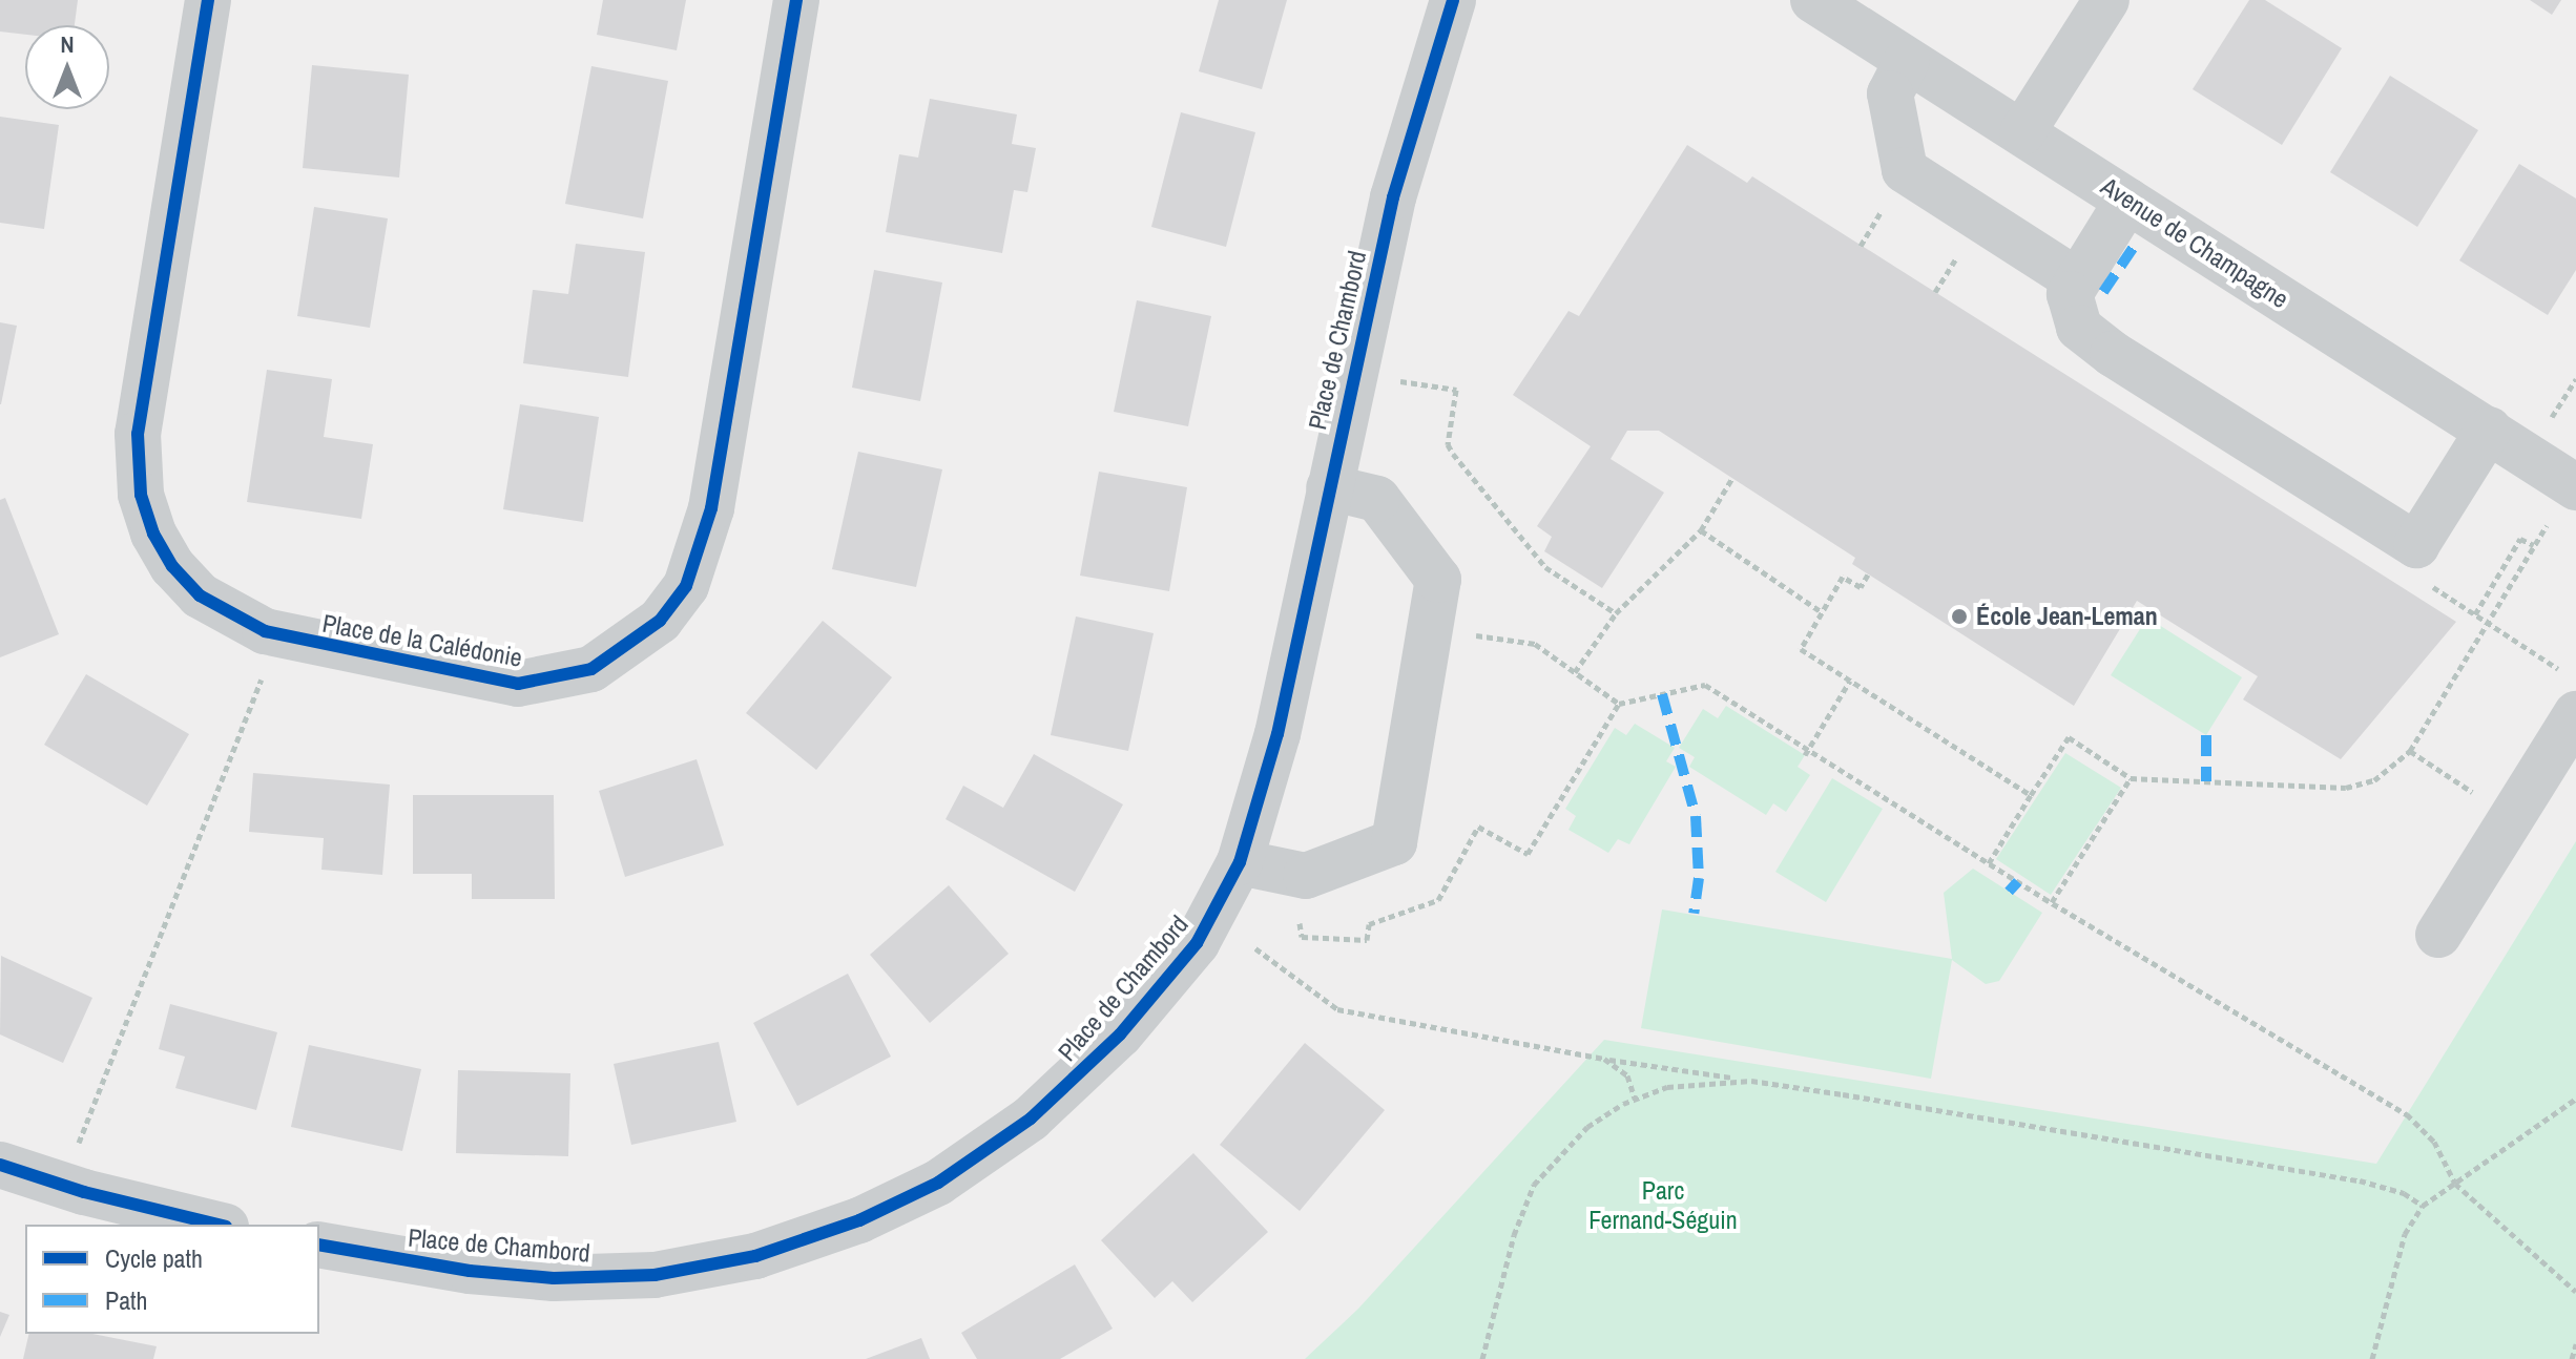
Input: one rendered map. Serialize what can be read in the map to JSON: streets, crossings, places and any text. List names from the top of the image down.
{
  "streets": {
    "street": ["Avenue de Champagne", "Place de Chambord", "Place de la Calédonie"]
  },
  "parks": ["Parc Fernand-Séguin"],
  "places": ["École Jean-Leman"],
  "legend": ["Cycle path", "Path"],
  "north": "top"
}
